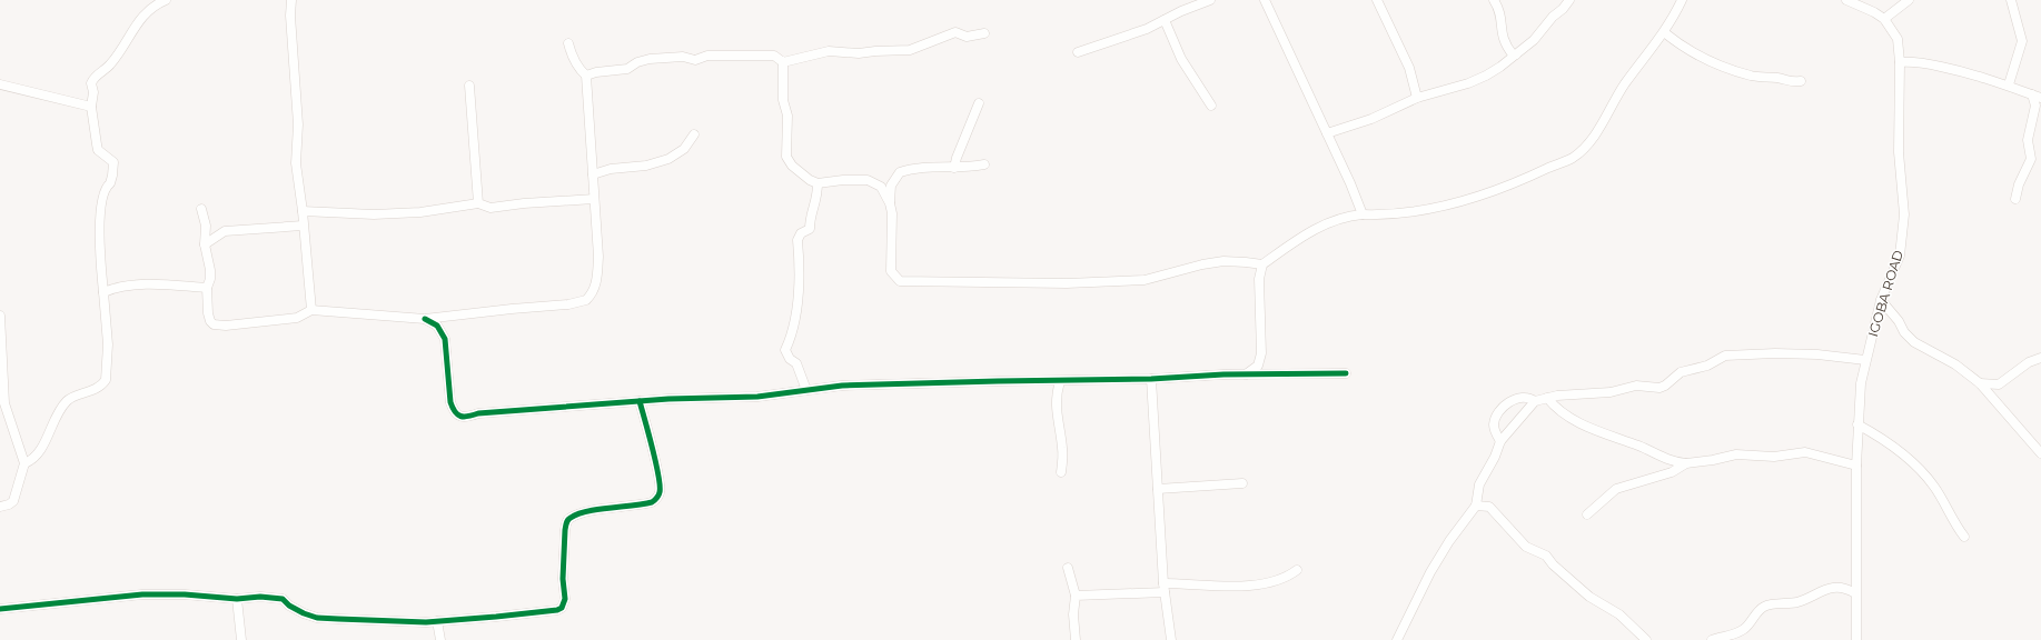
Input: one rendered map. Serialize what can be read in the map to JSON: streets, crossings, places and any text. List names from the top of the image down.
{
  "streets": {
    "street": ["IGOBA ROAD"]
  }
}
